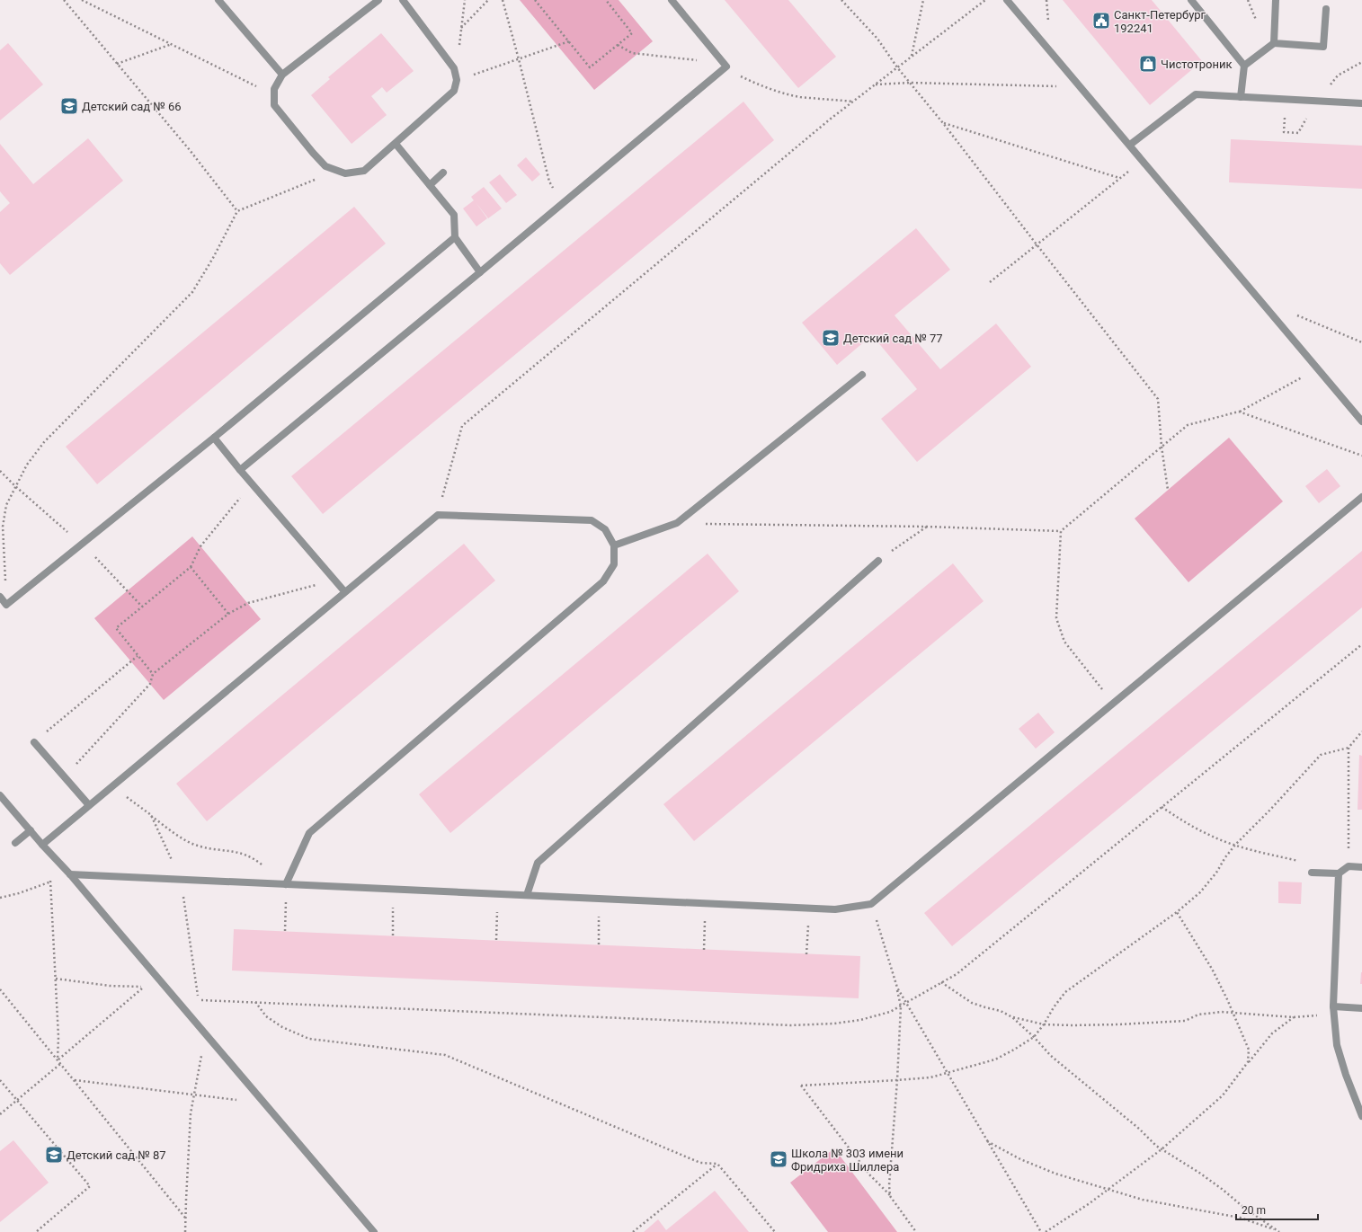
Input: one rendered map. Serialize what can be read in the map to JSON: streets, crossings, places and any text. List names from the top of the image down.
{
  "places": {
    "public building": ["Санкт-Петербург 192241"],
    "shop": ["Чистотроник"],
    "school or university": [
      "Детский сад № 66",
      "Детский сад № 77",
      "Детский сад № 87",
      "Школа № 303 имени Фридриха Шиллера"
    ]
  },
  "scale_bar": "20 m"
}
